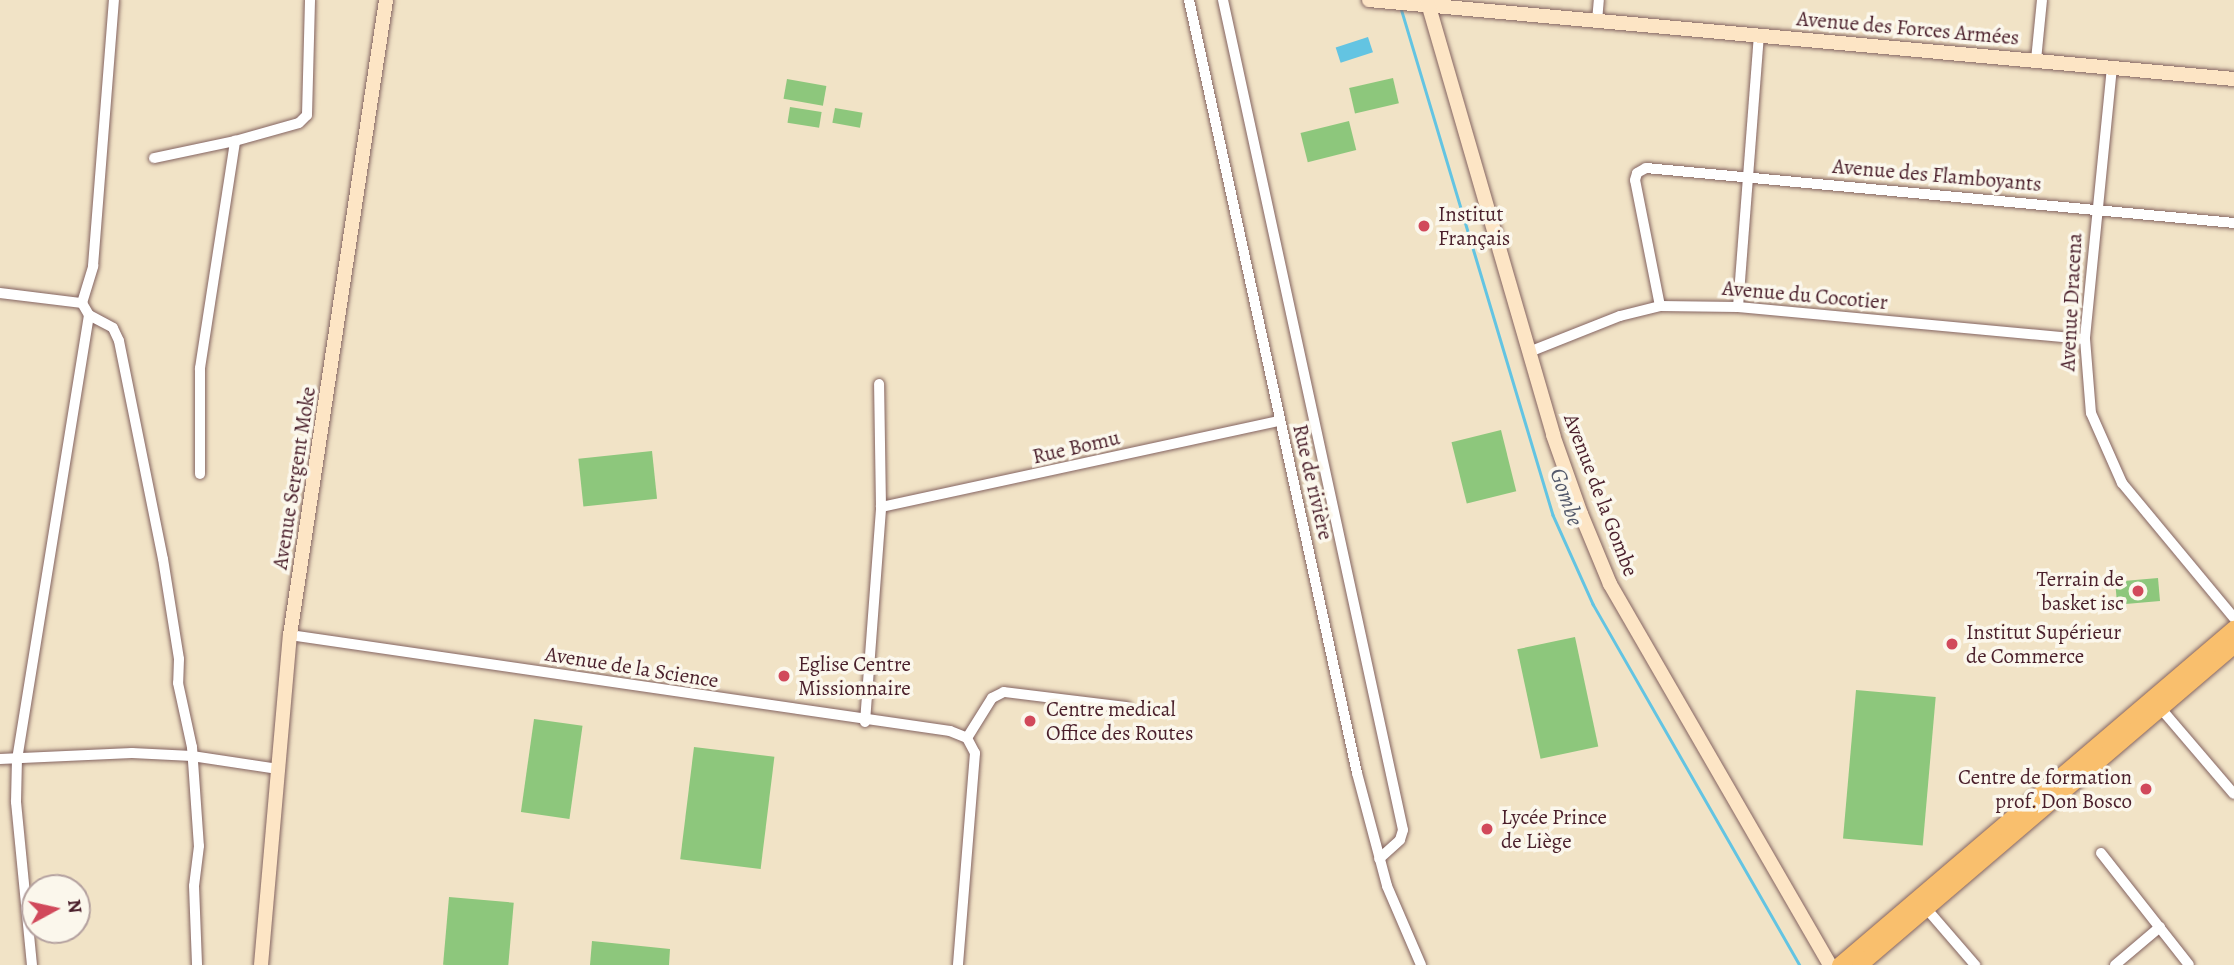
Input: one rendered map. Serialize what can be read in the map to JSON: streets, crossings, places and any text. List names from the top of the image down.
{
  "streets": {
    "street": [
      "Avenue des Forces Armées",
      "Avenue des Flamboyants",
      "Avenue du Cocotier",
      "Avenue Dracena",
      "Rue Bomu",
      "Avenue Sergent Moke",
      "Rue de rivière",
      "Avenue de la Gombe",
      "Avenue de la Science"
    ]
  },
  "crossings": [
    ["Avenue des Forces Armées", "Avenue Dracena"],
    ["Avenue des Forces Armées", "Avenue de la Gombe"],
    ["Avenue des Flamboyants", "Avenue du Cocotier"],
    ["Avenue des Flamboyants", "Avenue Dracena"],
    ["Avenue du Cocotier", "Avenue Dracena"],
    ["Avenue du Cocotier", "Avenue de la Gombe"],
    ["Rue Bomu", "Rue de rivière"],
    ["Avenue Sergent Moke", "Avenue de la Science"]
  ],
  "water": ["Gombe"],
  "places": [
    "Institut Français",
    "Terrain de basket isc",
    "Institut Supérieur de Commerce",
    "Eglise Centre Missionnaire",
    "Centre medical Office des Routes",
    "Centre de formation prof. Don Bosco",
    "Lycée Prince de Liège"
  ],
  "north": "right"
}
